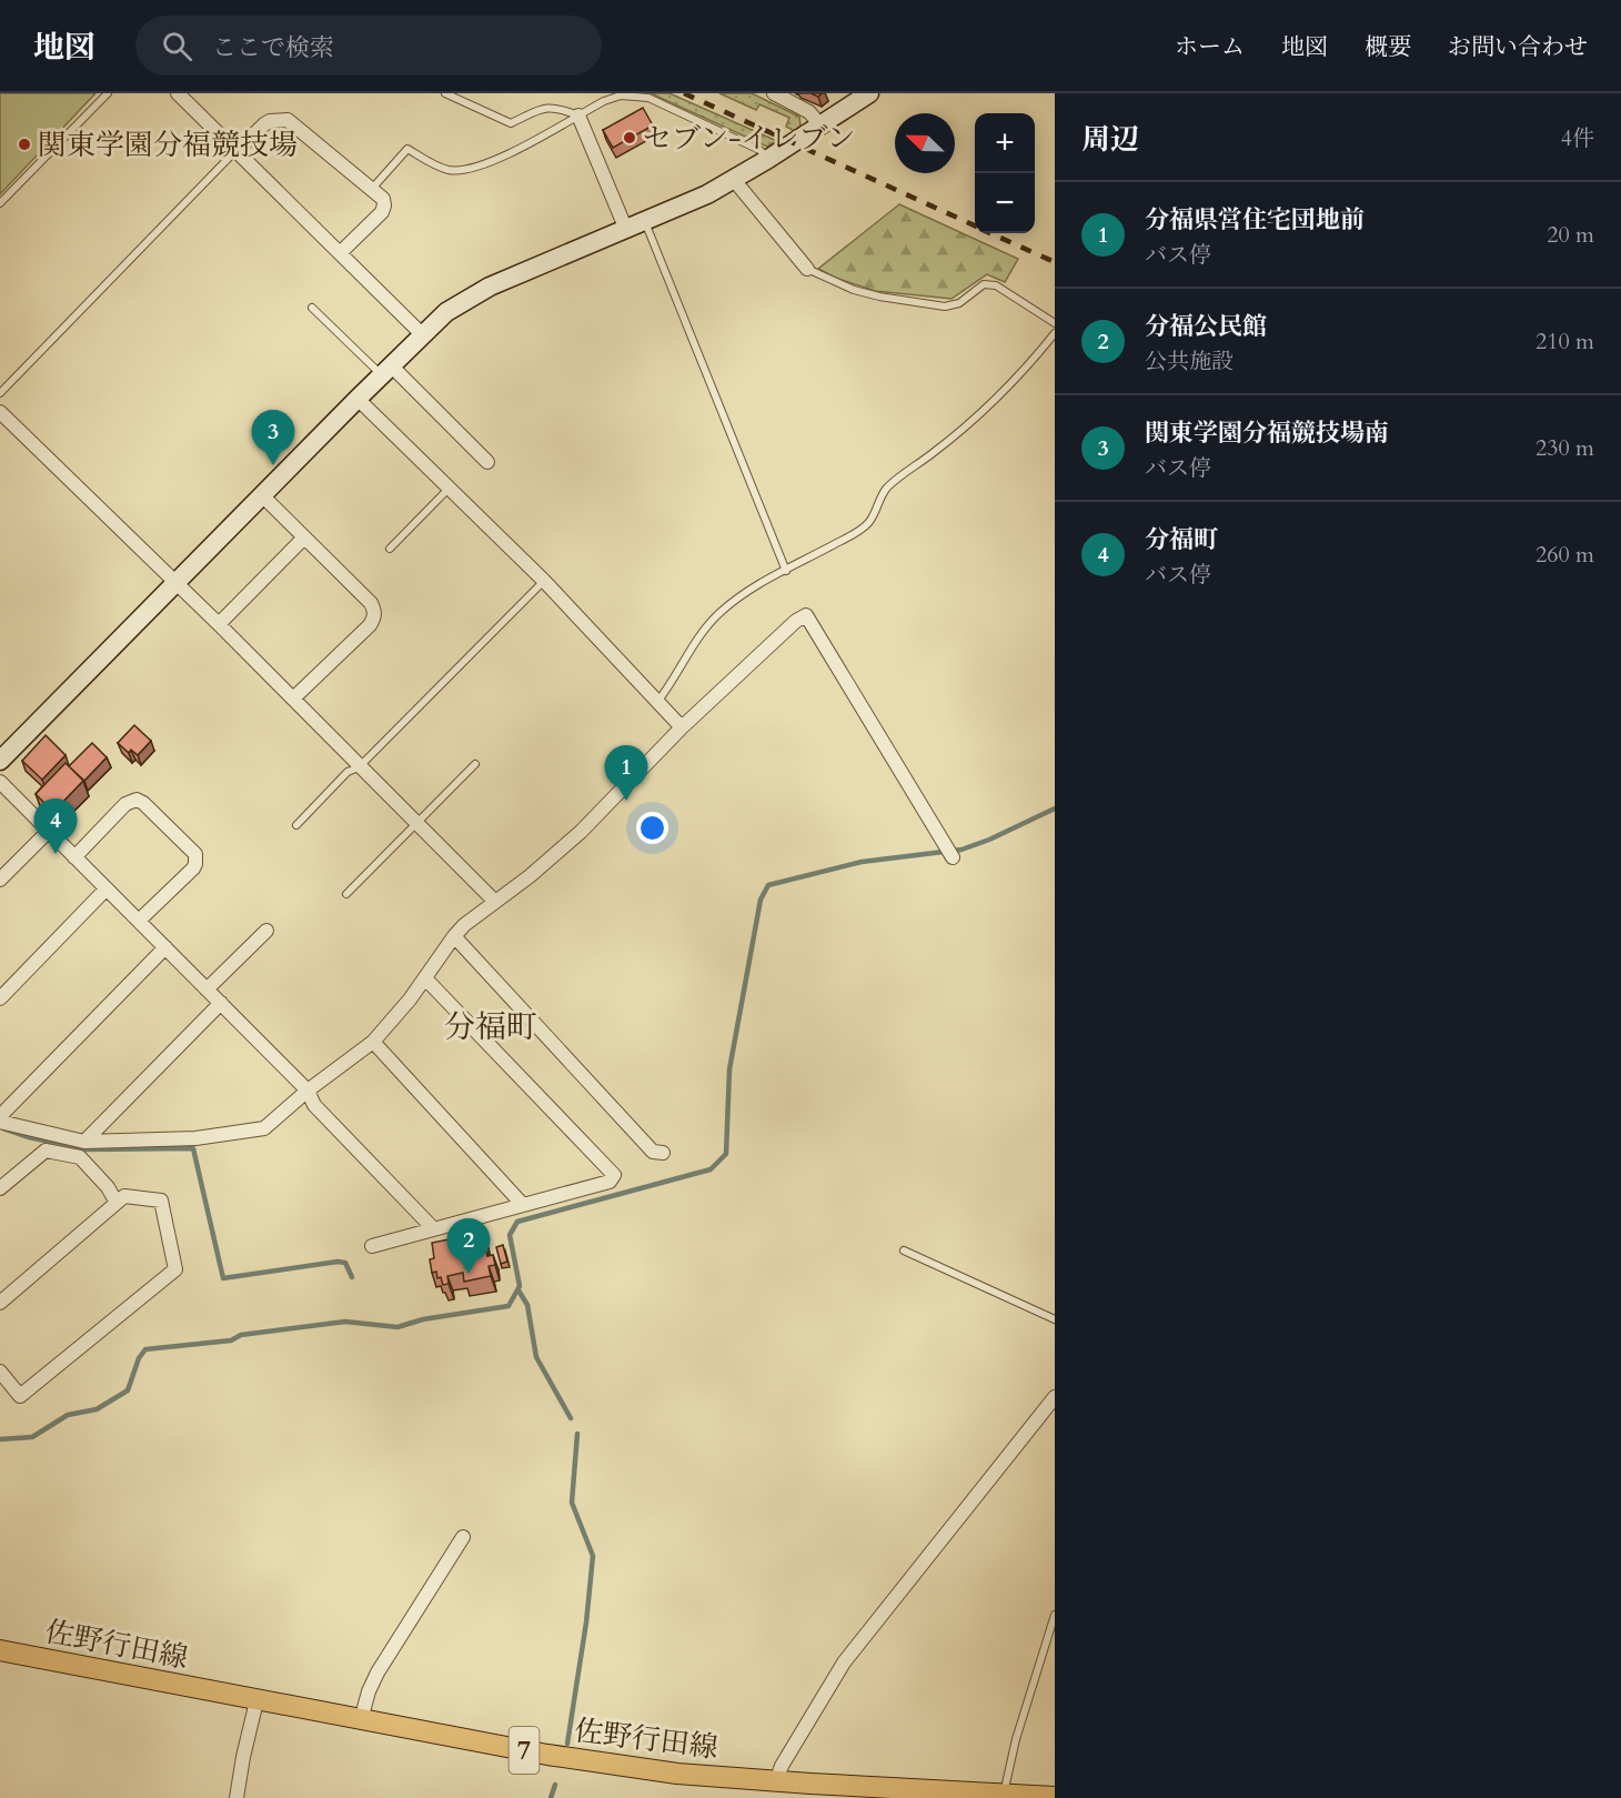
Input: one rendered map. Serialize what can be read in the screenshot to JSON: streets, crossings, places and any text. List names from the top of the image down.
{
  "streets": {
    "main road": ["佐野行田線", "7"]
  },
  "districts": ["分福町"],
  "places": ["セブン-イレブン", "関東学園分福競技場"],
  "north": "top left",
  "page": {
    "header": "地図",
    "search": "ここで検索",
    "nav": [
      "ホーム",
      "地図",
      "概要",
      "お問い合わせ"
    ],
    "heading": ["周辺", "4件"],
    "map_buttons": ["+", "−"],
    "list": [
      {
        "mark": "1",
        "name": "分福県営住宅団地前",
        "note": "バス停",
        "value": "20 m"
      },
      {
        "mark": "2",
        "name": "分福公民館",
        "note": "公共施設",
        "value": "210 m"
      },
      {
        "mark": "3",
        "name": "関東学園分福競技場南",
        "note": "バス停",
        "value": "230 m"
      },
      {
        "mark": "4",
        "name": "分福町",
        "note": "バス停",
        "value": "260 m"
      }
    ],
    "pins": [
      "3",
      "1",
      "4",
      "2"
    ]
  }
}
